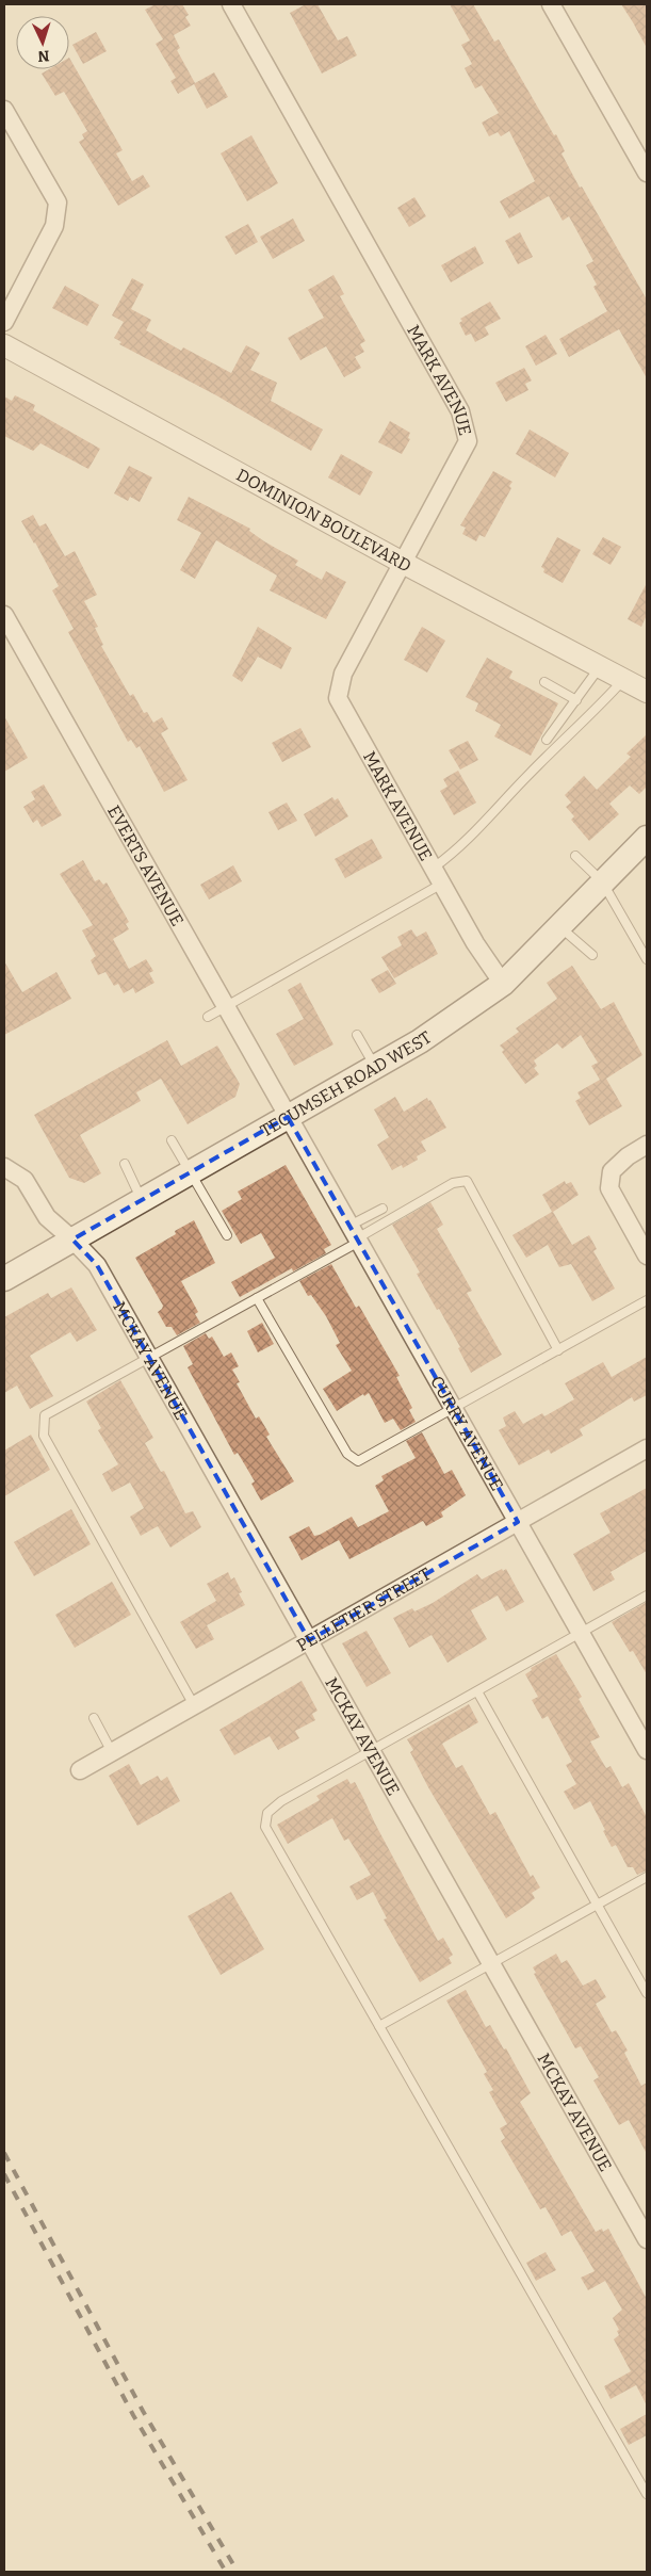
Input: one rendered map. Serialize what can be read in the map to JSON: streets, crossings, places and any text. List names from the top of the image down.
{
  "streets": {
    "main road": ["TECUMSEH ROAD WEST"],
    "street": [
      "MARK AVENUE",
      "DOMINION BOULEVARD",
      "EVERTS AVENUE",
      "MCKAY AVENUE",
      "CURRY AVENUE",
      "PELLETIER STREET"
    ]
  },
  "crossings": [
    ["MARK AVENUE", "DOMINION BOULEVARD"],
    ["MARK AVENUE", "TECUMSEH ROAD WEST"],
    ["EVERTS AVENUE", "TECUMSEH ROAD WEST"],
    ["EVERTS AVENUE", "CURRY AVENUE"],
    ["TECUMSEH ROAD WEST", "MCKAY AVENUE"],
    ["TECUMSEH ROAD WEST", "CURRY AVENUE"],
    ["MCKAY AVENUE", "PELLETIER STREET"],
    ["CURRY AVENUE", "PELLETIER STREET"]
  ],
  "north": "bottom"
}
